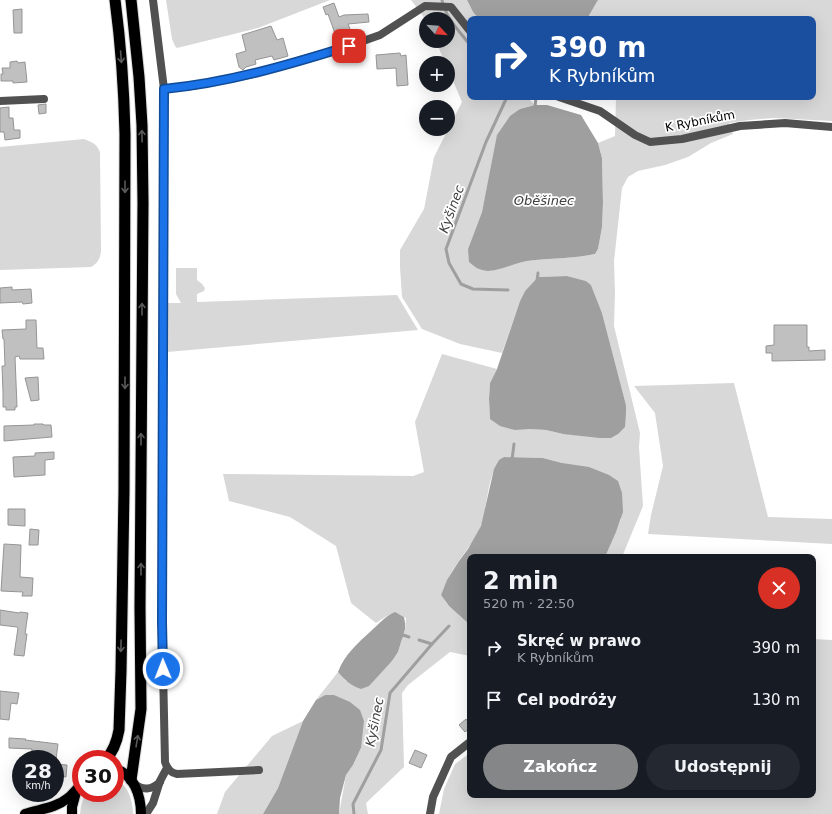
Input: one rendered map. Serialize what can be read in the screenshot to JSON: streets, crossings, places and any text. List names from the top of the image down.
{
  "streets": {
    "street": ["K Rybníkům"]
  },
  "water": ["Oběšinec", "Kyšinec"],
  "north": "bottom right",
  "page": {
    "map_buttons": ["+", "−"],
    "turn": ["390 m", "K Rybníkům"],
    "heading": ["2 min", "520 m · 22:50"],
    "list": [
      {
        "name": "Skręć w prawo",
        "note": "K Rybníkům",
        "value": "390 m"
      },
      {
        "name": "Cel podróży",
        "value": "130 m"
      }
    ],
    "buttons": ["Zakończ", "Udostępnij"],
    "speed": "28 km/h",
    "limit": "30"
  }
}
